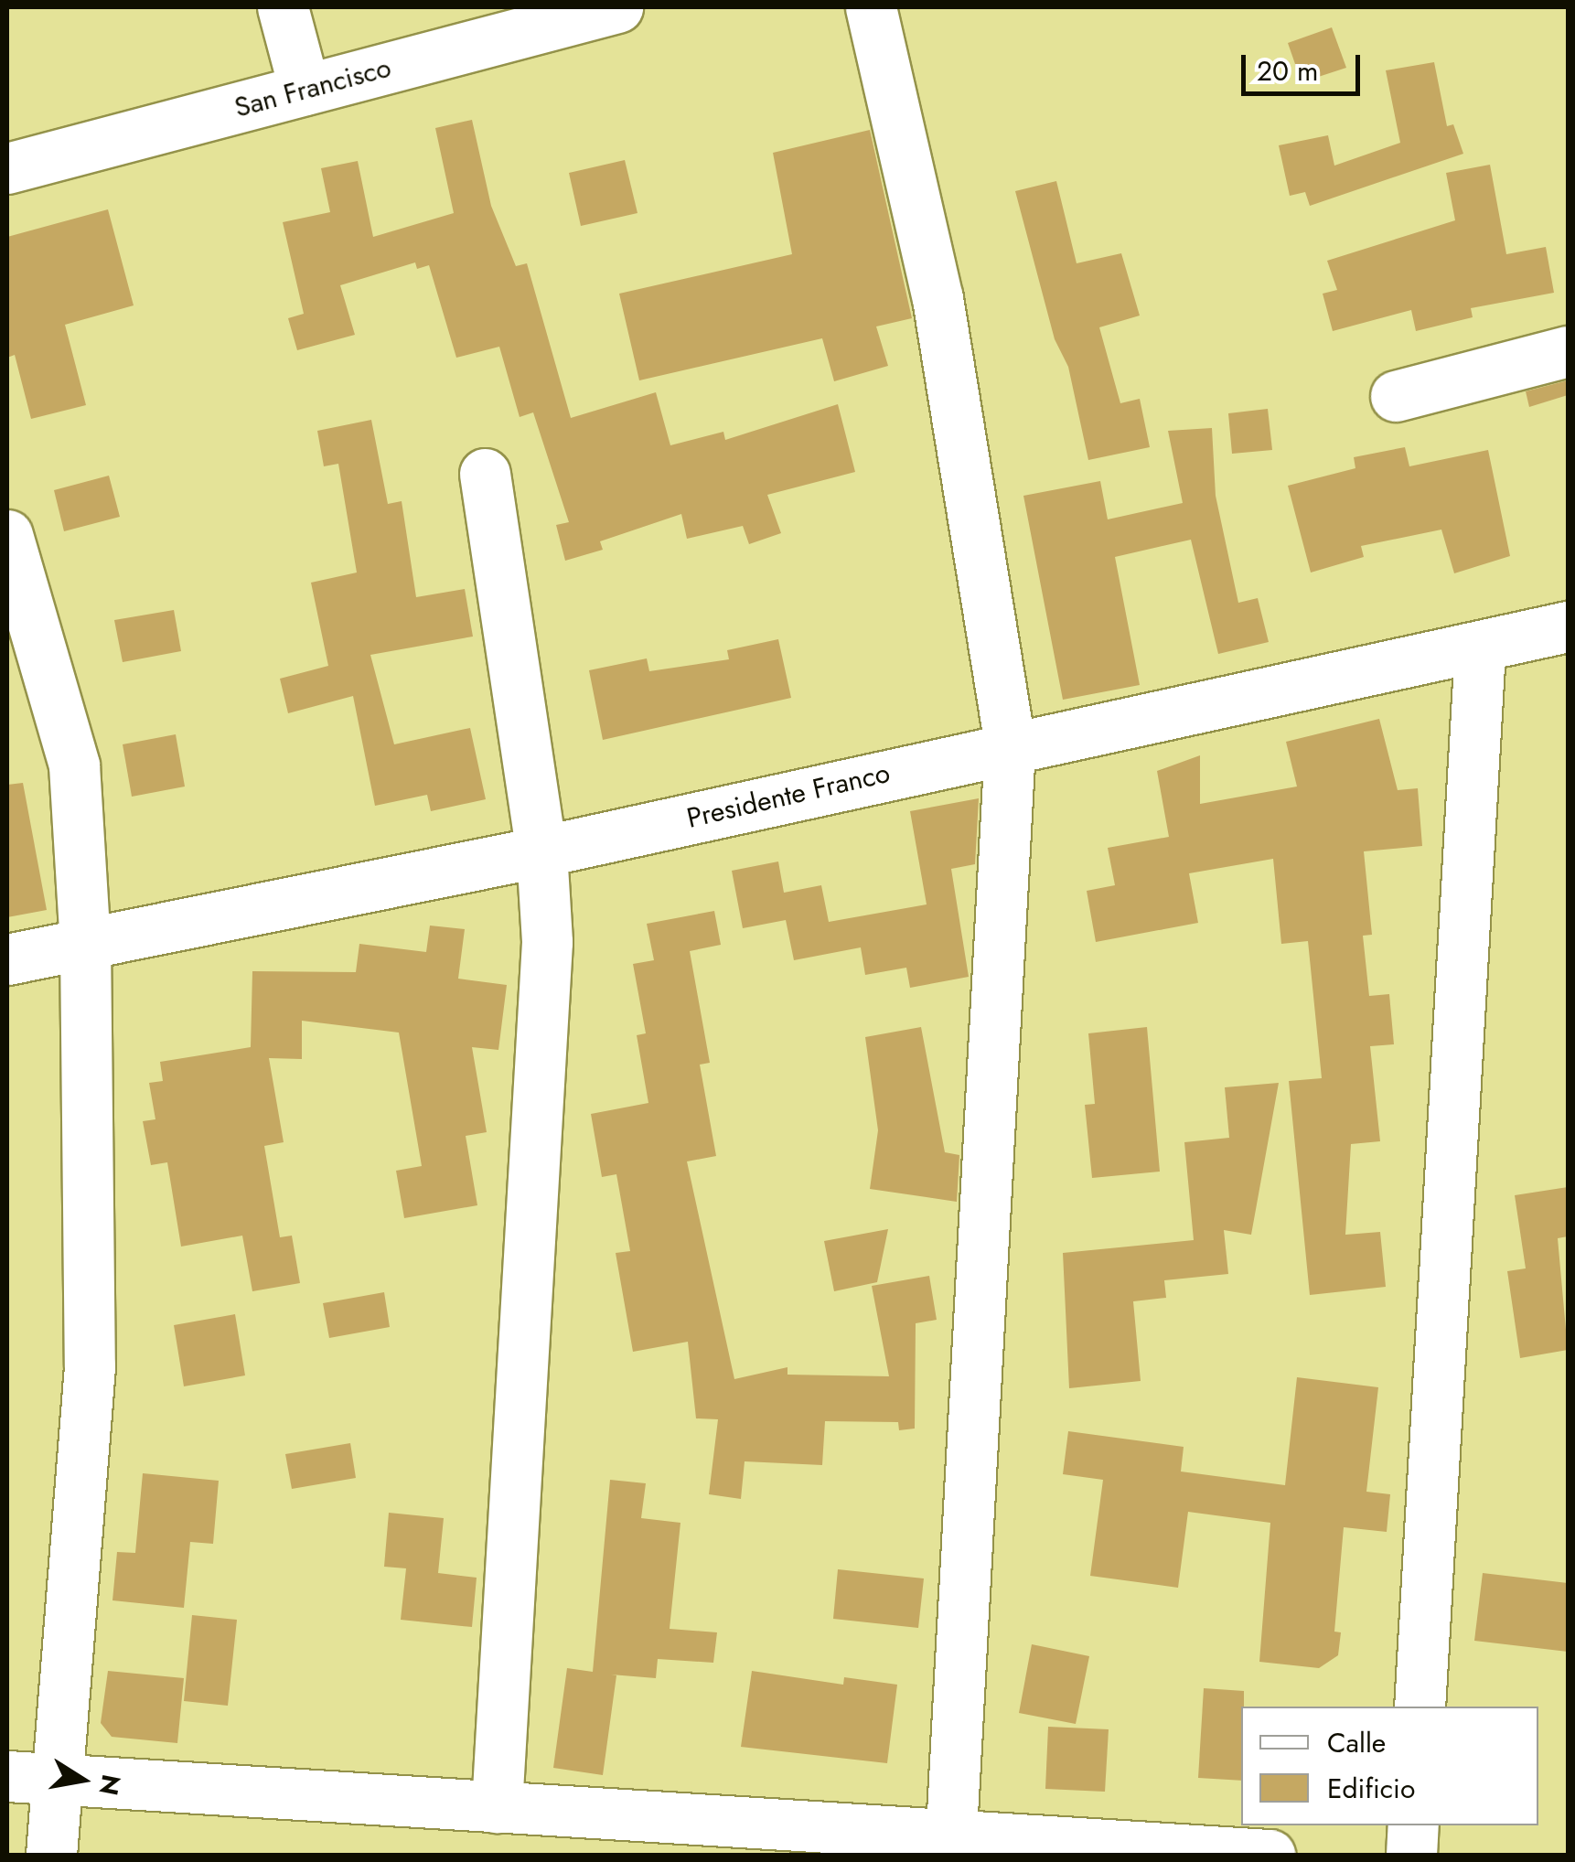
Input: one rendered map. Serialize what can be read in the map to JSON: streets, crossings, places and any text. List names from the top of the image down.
{
  "streets": {
    "street": ["San Francisco", "Presidente Franco"]
  },
  "legend": ["Calle", "Edificio"],
  "scale_bar": "20 m",
  "north": "right"
}
